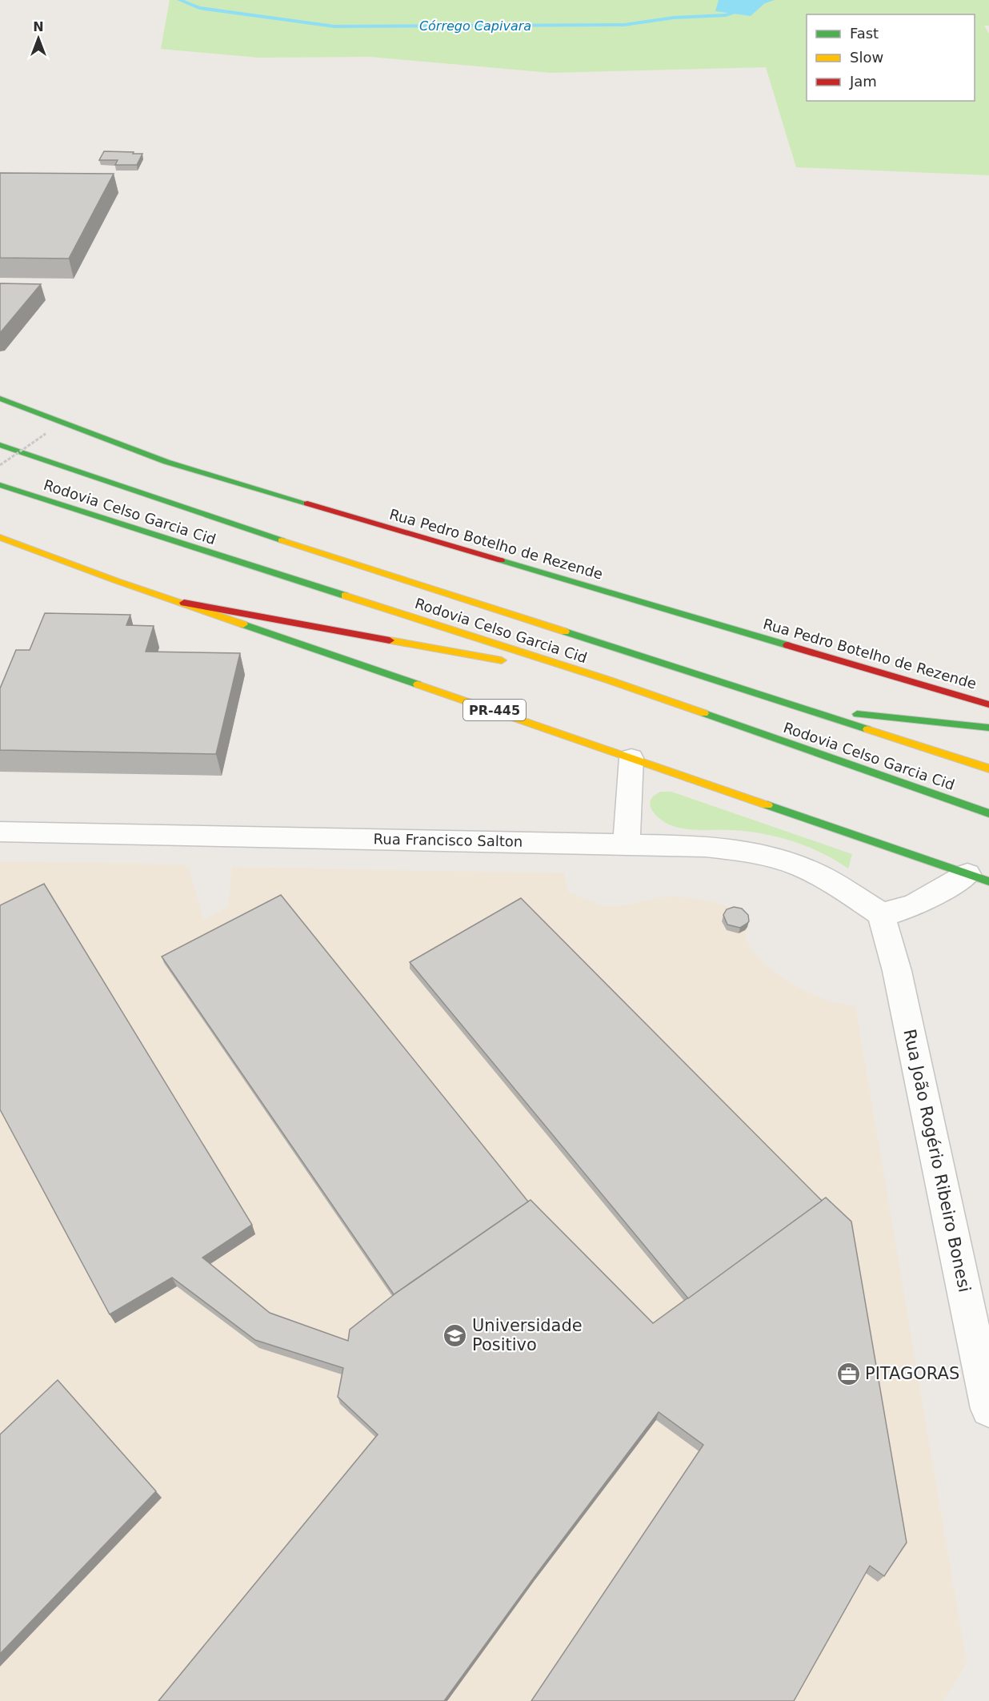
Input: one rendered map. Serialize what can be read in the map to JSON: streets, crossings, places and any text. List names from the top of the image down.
{
  "streets": {
    "main road": ["Rodovia Celso Garcia Cid", "Rua Pedro Botelho de Rezende", "PR-445"],
    "street": ["Rua Francisco Salton", "Rua João Rogério Ribeiro Bonesi"]
  },
  "crossings": [
    ["Rua Francisco Salton", "Rua João Rogério Ribeiro Bonesi"]
  ],
  "water": ["Córrego Capivara"],
  "places": {
    "school or university": ["Universidade Positivo"],
    "office": ["PITAGORAS"]
  },
  "legend": ["Fast", "Slow", "Jam"],
  "north": "top"
}
